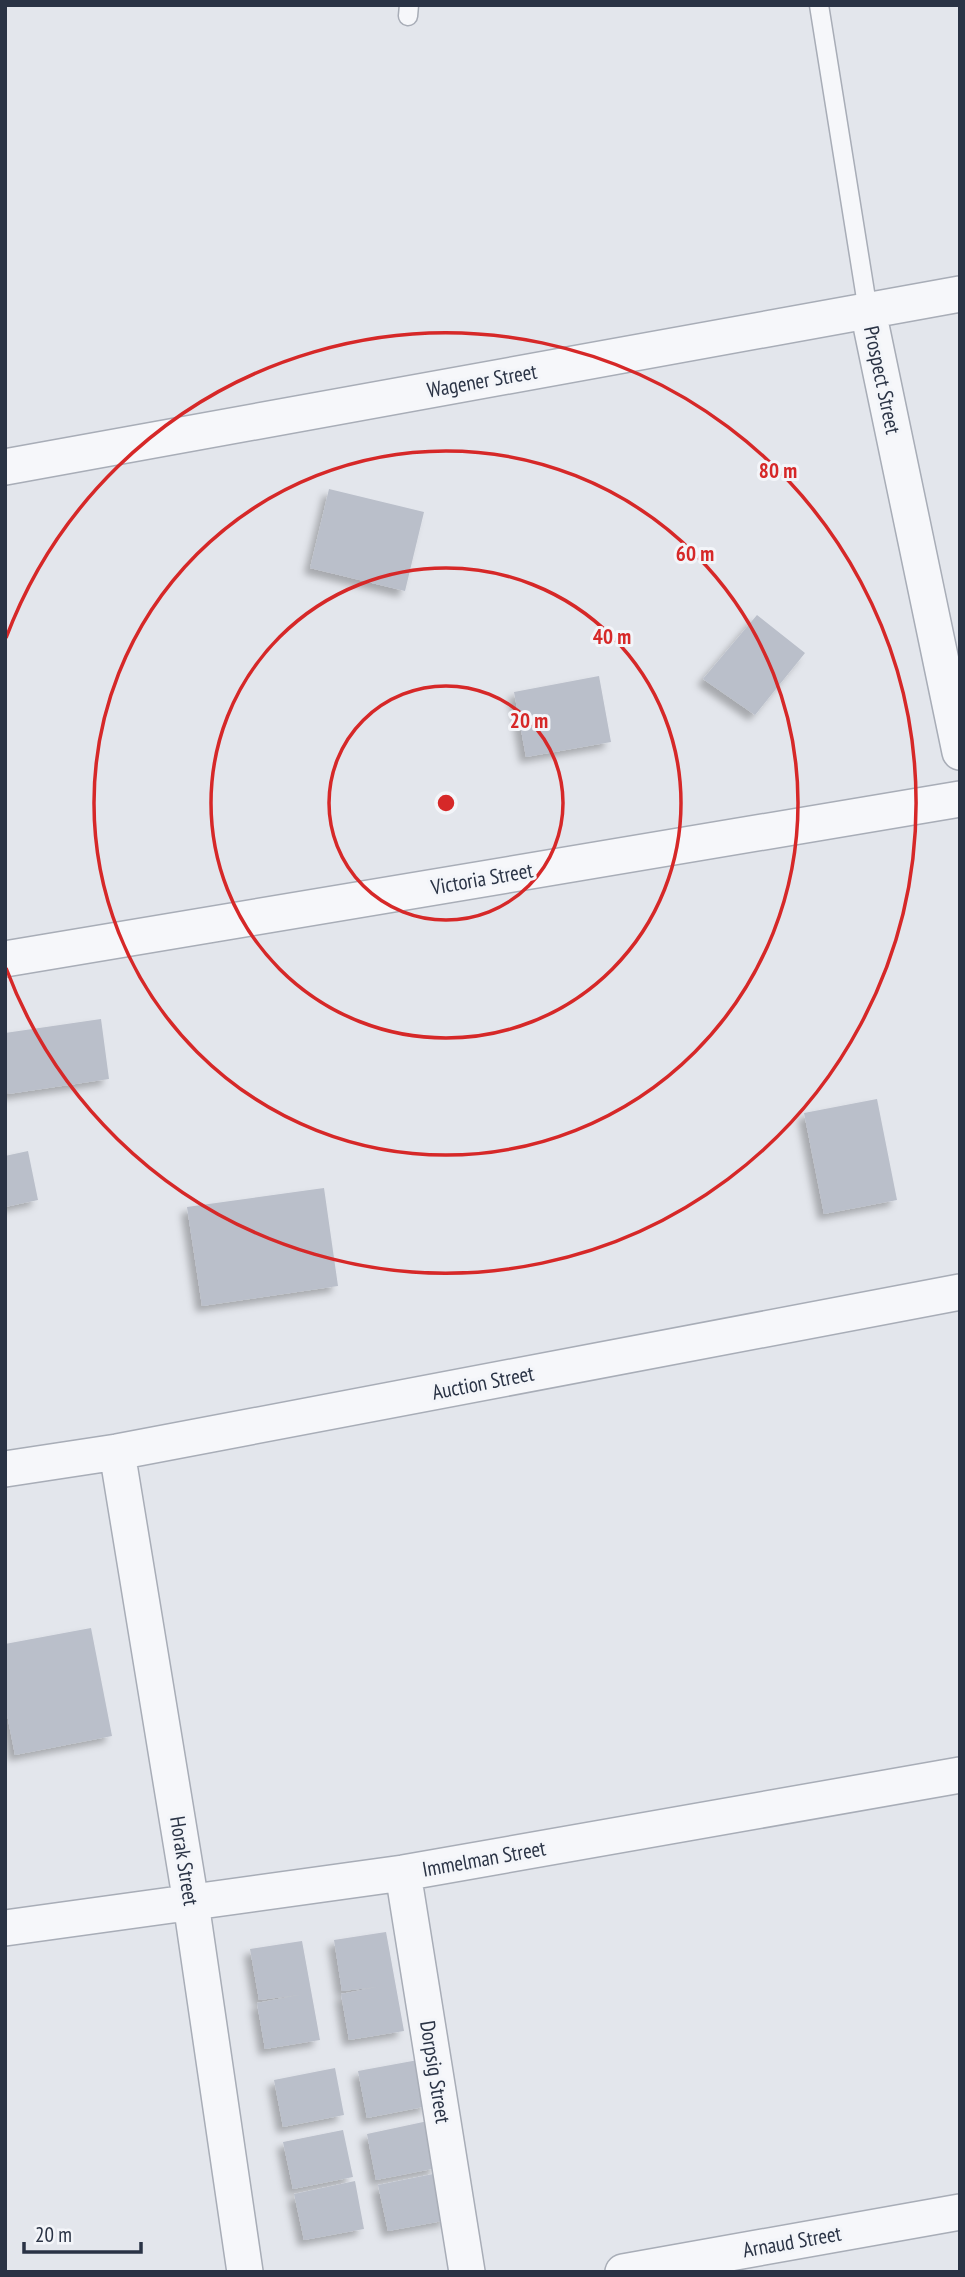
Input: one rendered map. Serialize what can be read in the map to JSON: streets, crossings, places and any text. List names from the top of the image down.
{
  "streets": {
    "street": [
      "Prospect Street",
      "Wagener Street",
      "Victoria Street",
      "Auction Street",
      "Immelman Street",
      "Horak Street",
      "Dorpsig Street",
      "Arnaud Street"
    ]
  },
  "crossings": [
    ["Prospect Street", "Wagener Street"],
    ["Auction Street", "Horak Street"],
    ["Immelman Street", "Horak Street"],
    ["Immelman Street", "Dorpsig Street"]
  ],
  "scale_bar": "20 m",
  "rings": [
    "80 m",
    "60 m",
    "40 m",
    "20 m"
  ]
}
